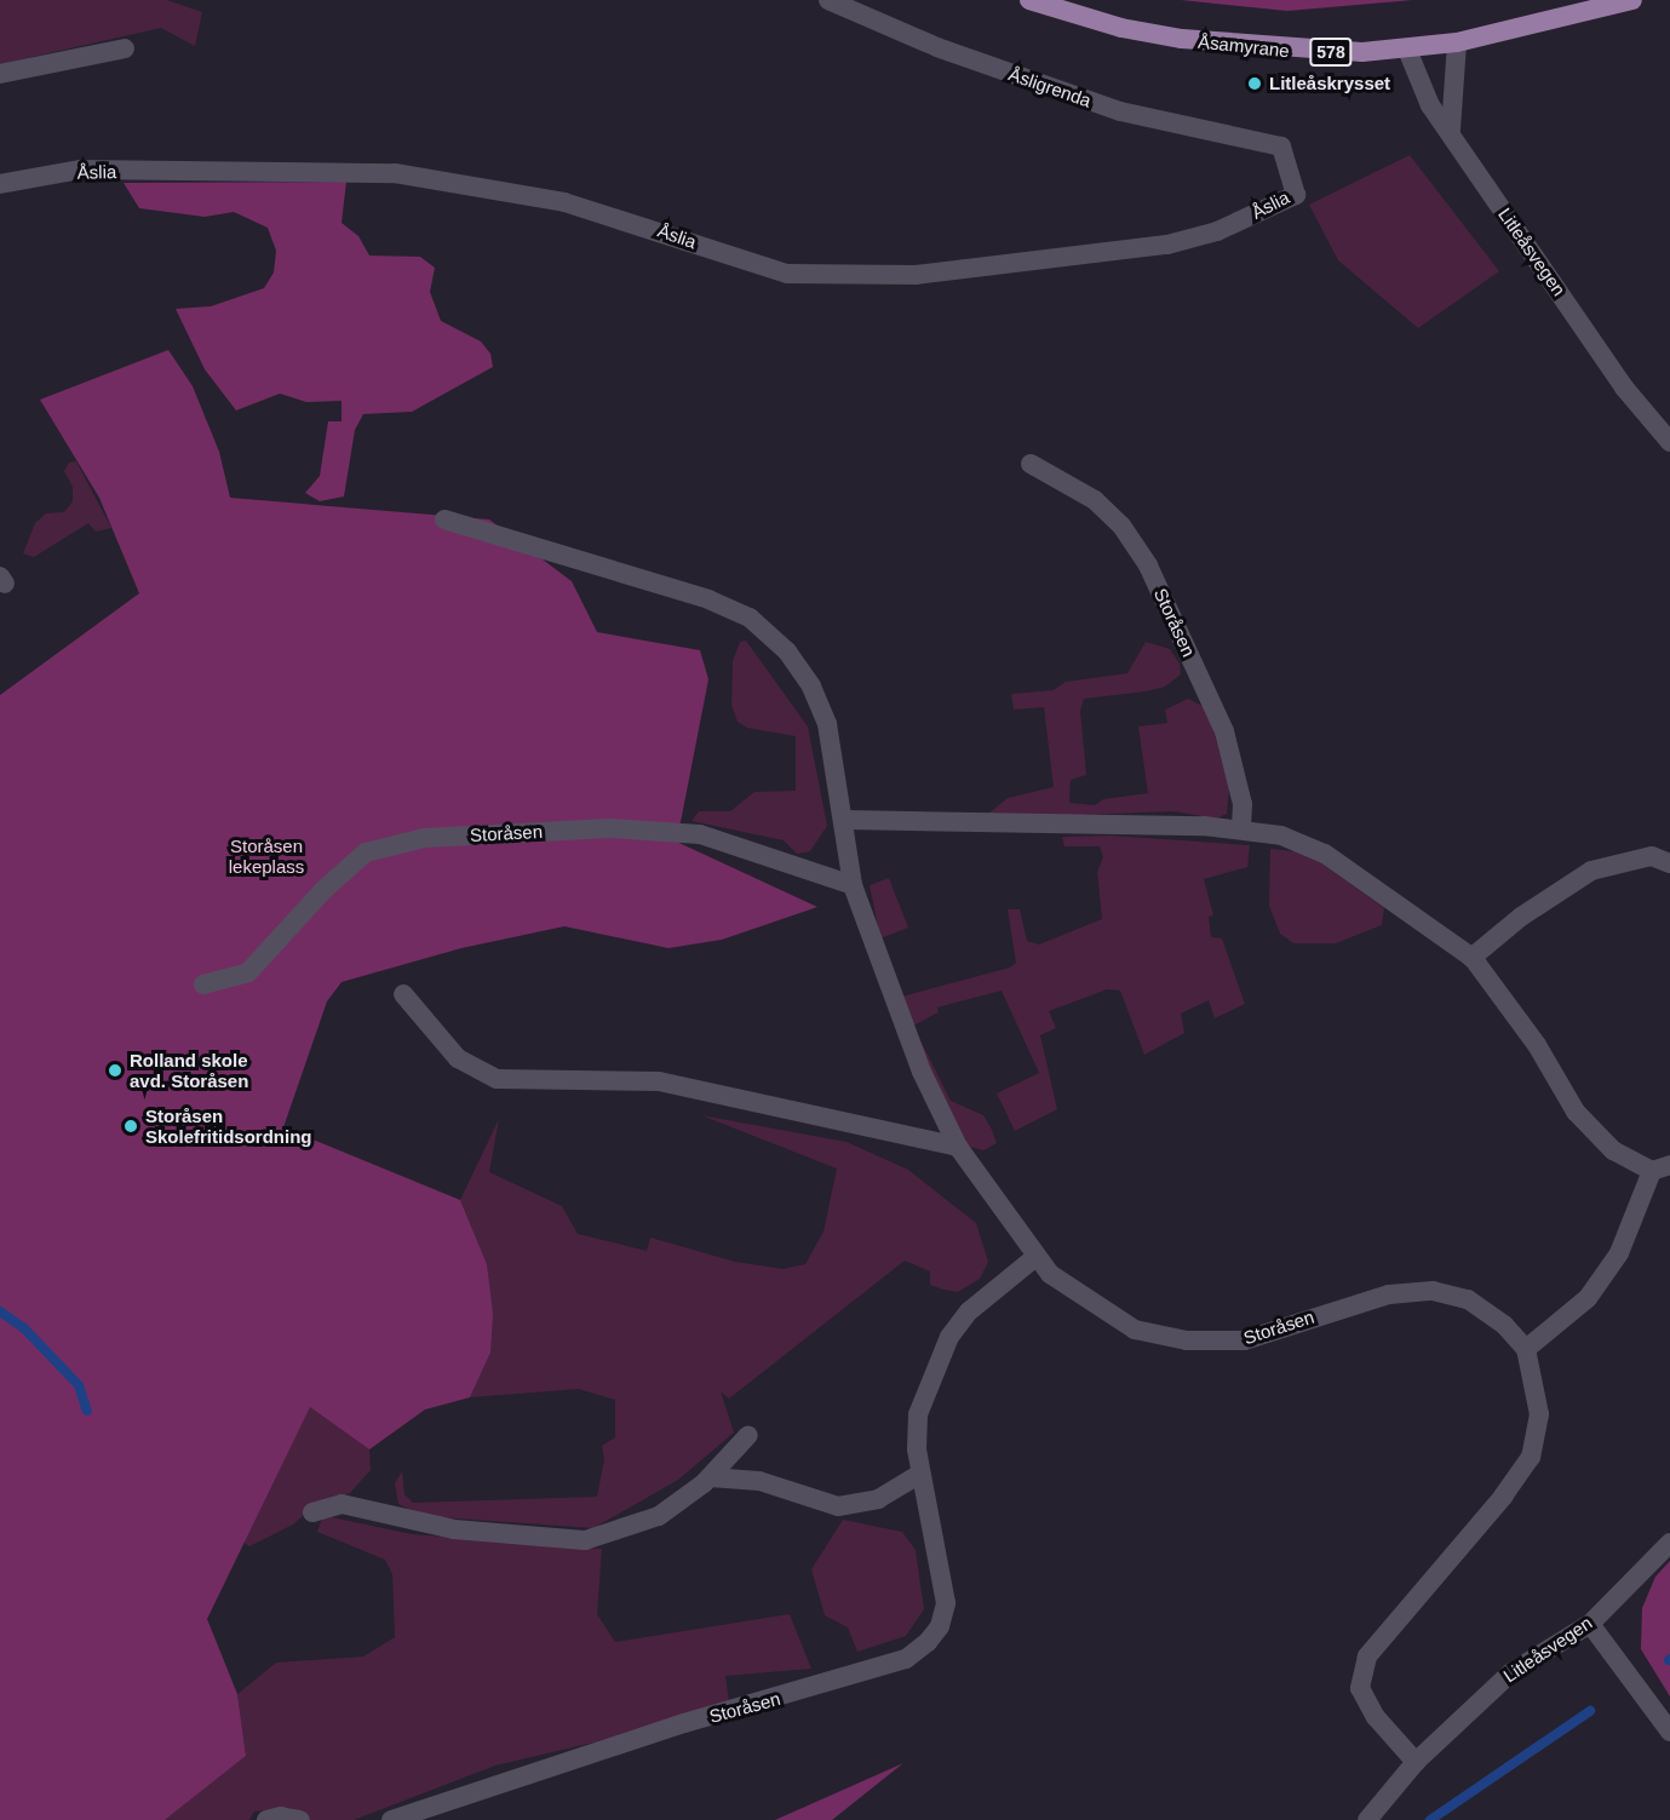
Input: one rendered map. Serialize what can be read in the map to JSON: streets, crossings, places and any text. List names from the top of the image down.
{
  "streets": {
    "main road": ["Åsamyrane", "578"],
    "street": [
      "Åsligrenda",
      "Åslia",
      "Litleåsvegen",
      "Storåsen"
    ]
  },
  "crossings": [
    ["Åsamyrane", "Litleåsvegen"],
    ["Åsligrenda", "Åslia"]
  ],
  "parks": ["Storåsen lekeplass"],
  "places": ["Litleåskrysset", "Rolland skole avd. Storåsen", "Storåsen Skolefritidsordning"]
}
